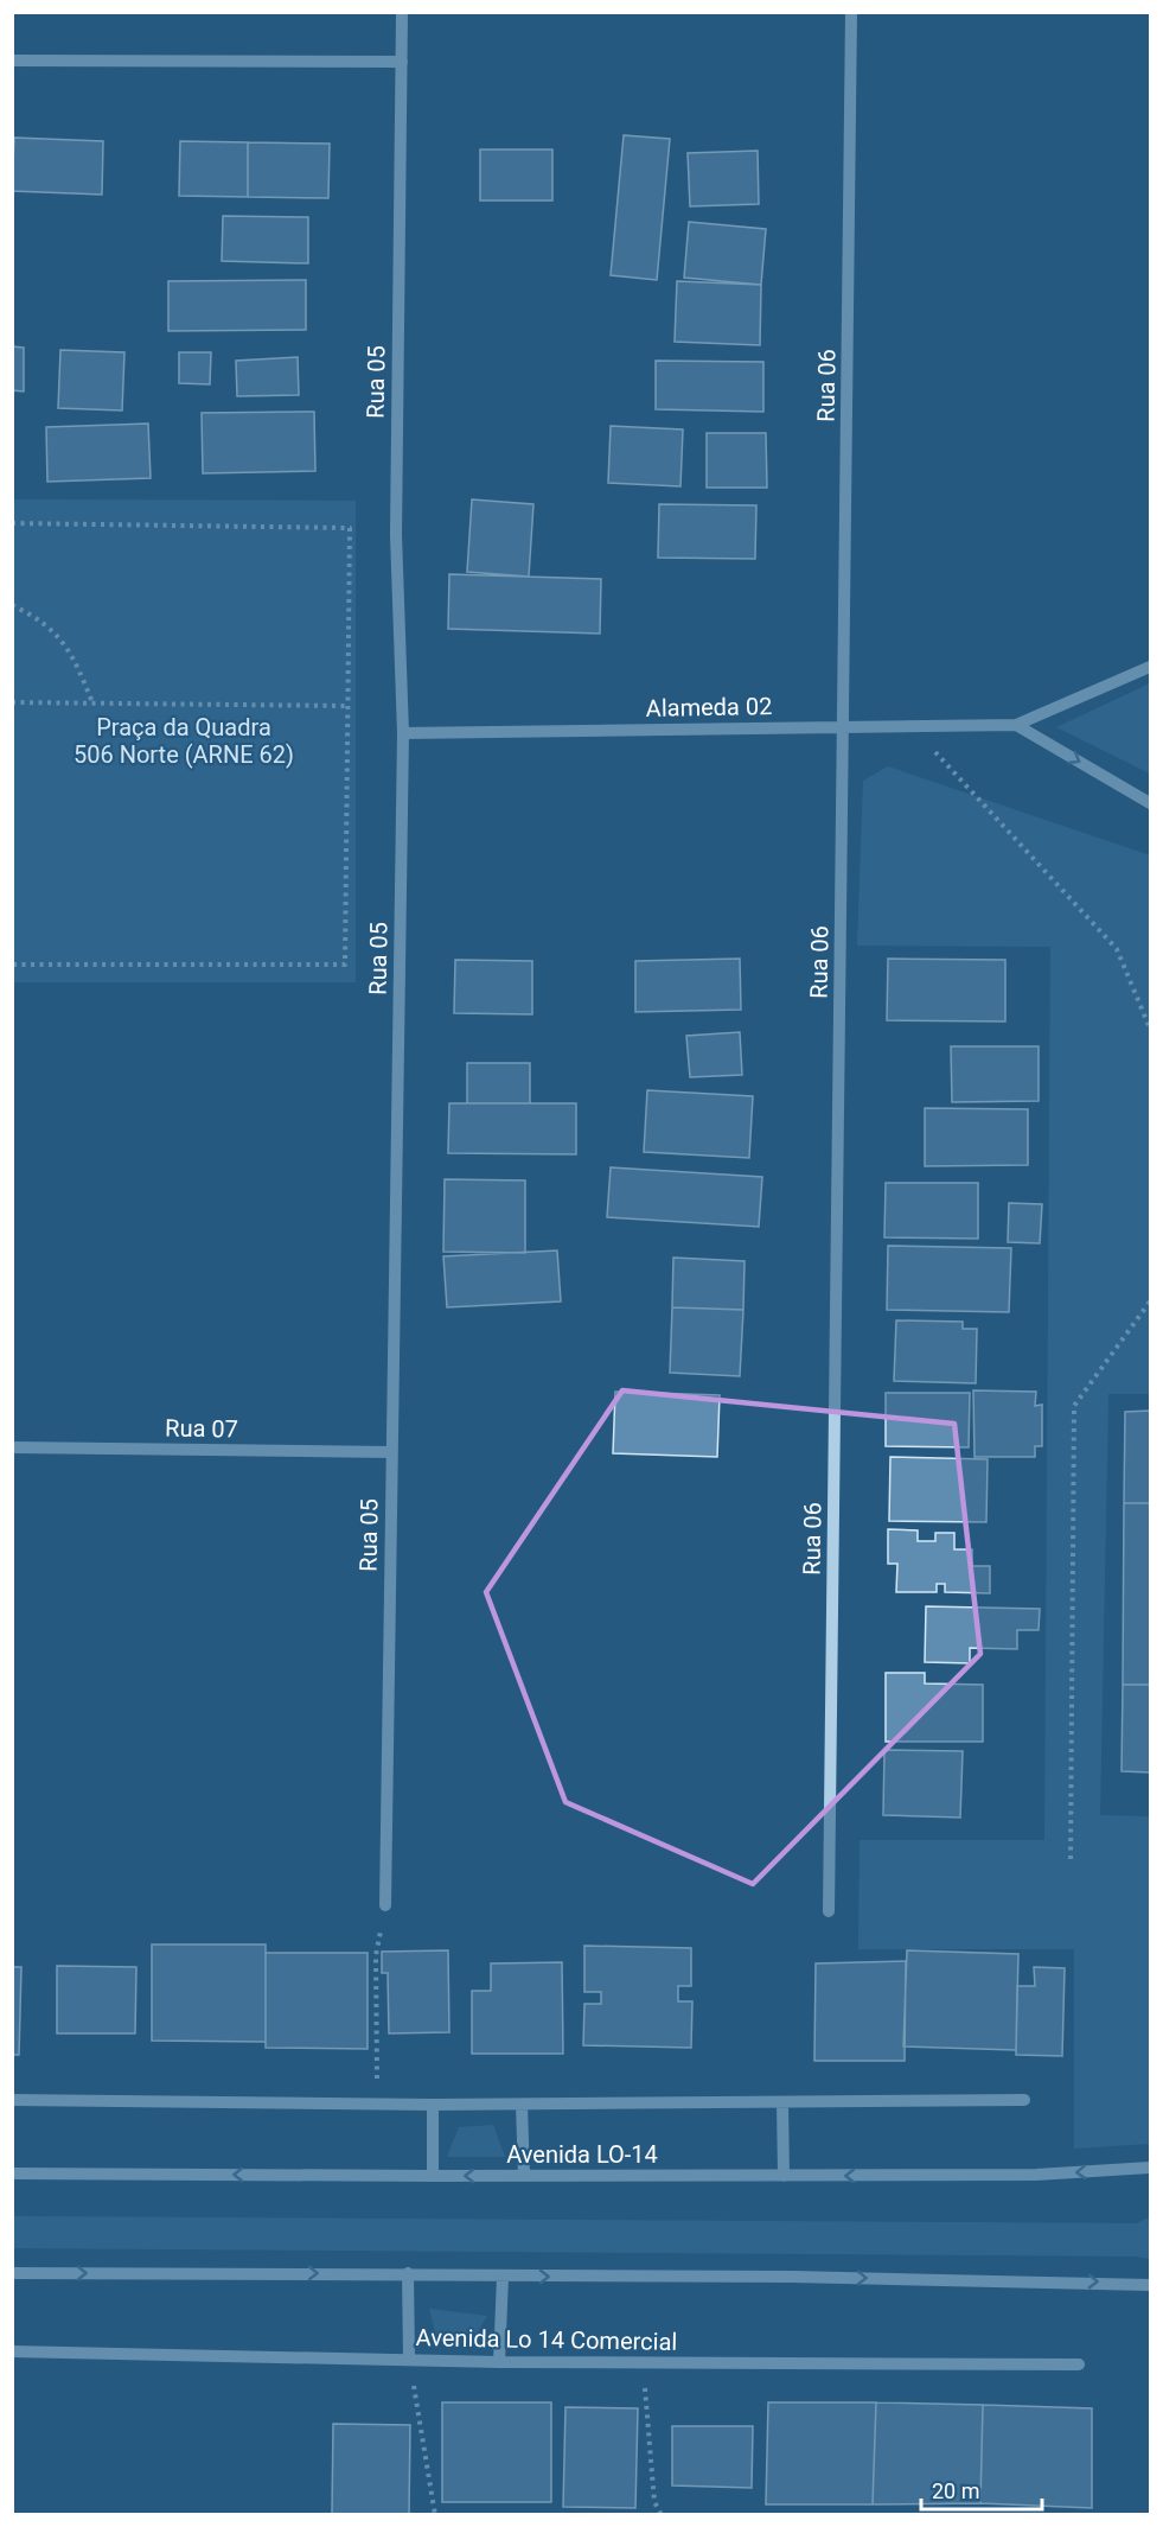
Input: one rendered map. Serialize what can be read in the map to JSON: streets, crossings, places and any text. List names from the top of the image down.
{
  "streets": {
    "street": [
      "Rua 05",
      "Rua 06",
      "Alameda 02",
      "Rua 07",
      "Avenida LO-14",
      "Avenida Lo 14 Comercial"
    ]
  },
  "crossings": [
    ["Rua 05", "Alameda 02"],
    ["Rua 05", "Rua 07"],
    ["Rua 06", "Alameda 02"]
  ],
  "parks": ["Praça da Quadra 506 Norte (ARNE 62)"],
  "scale_bar": "20 m"
}
